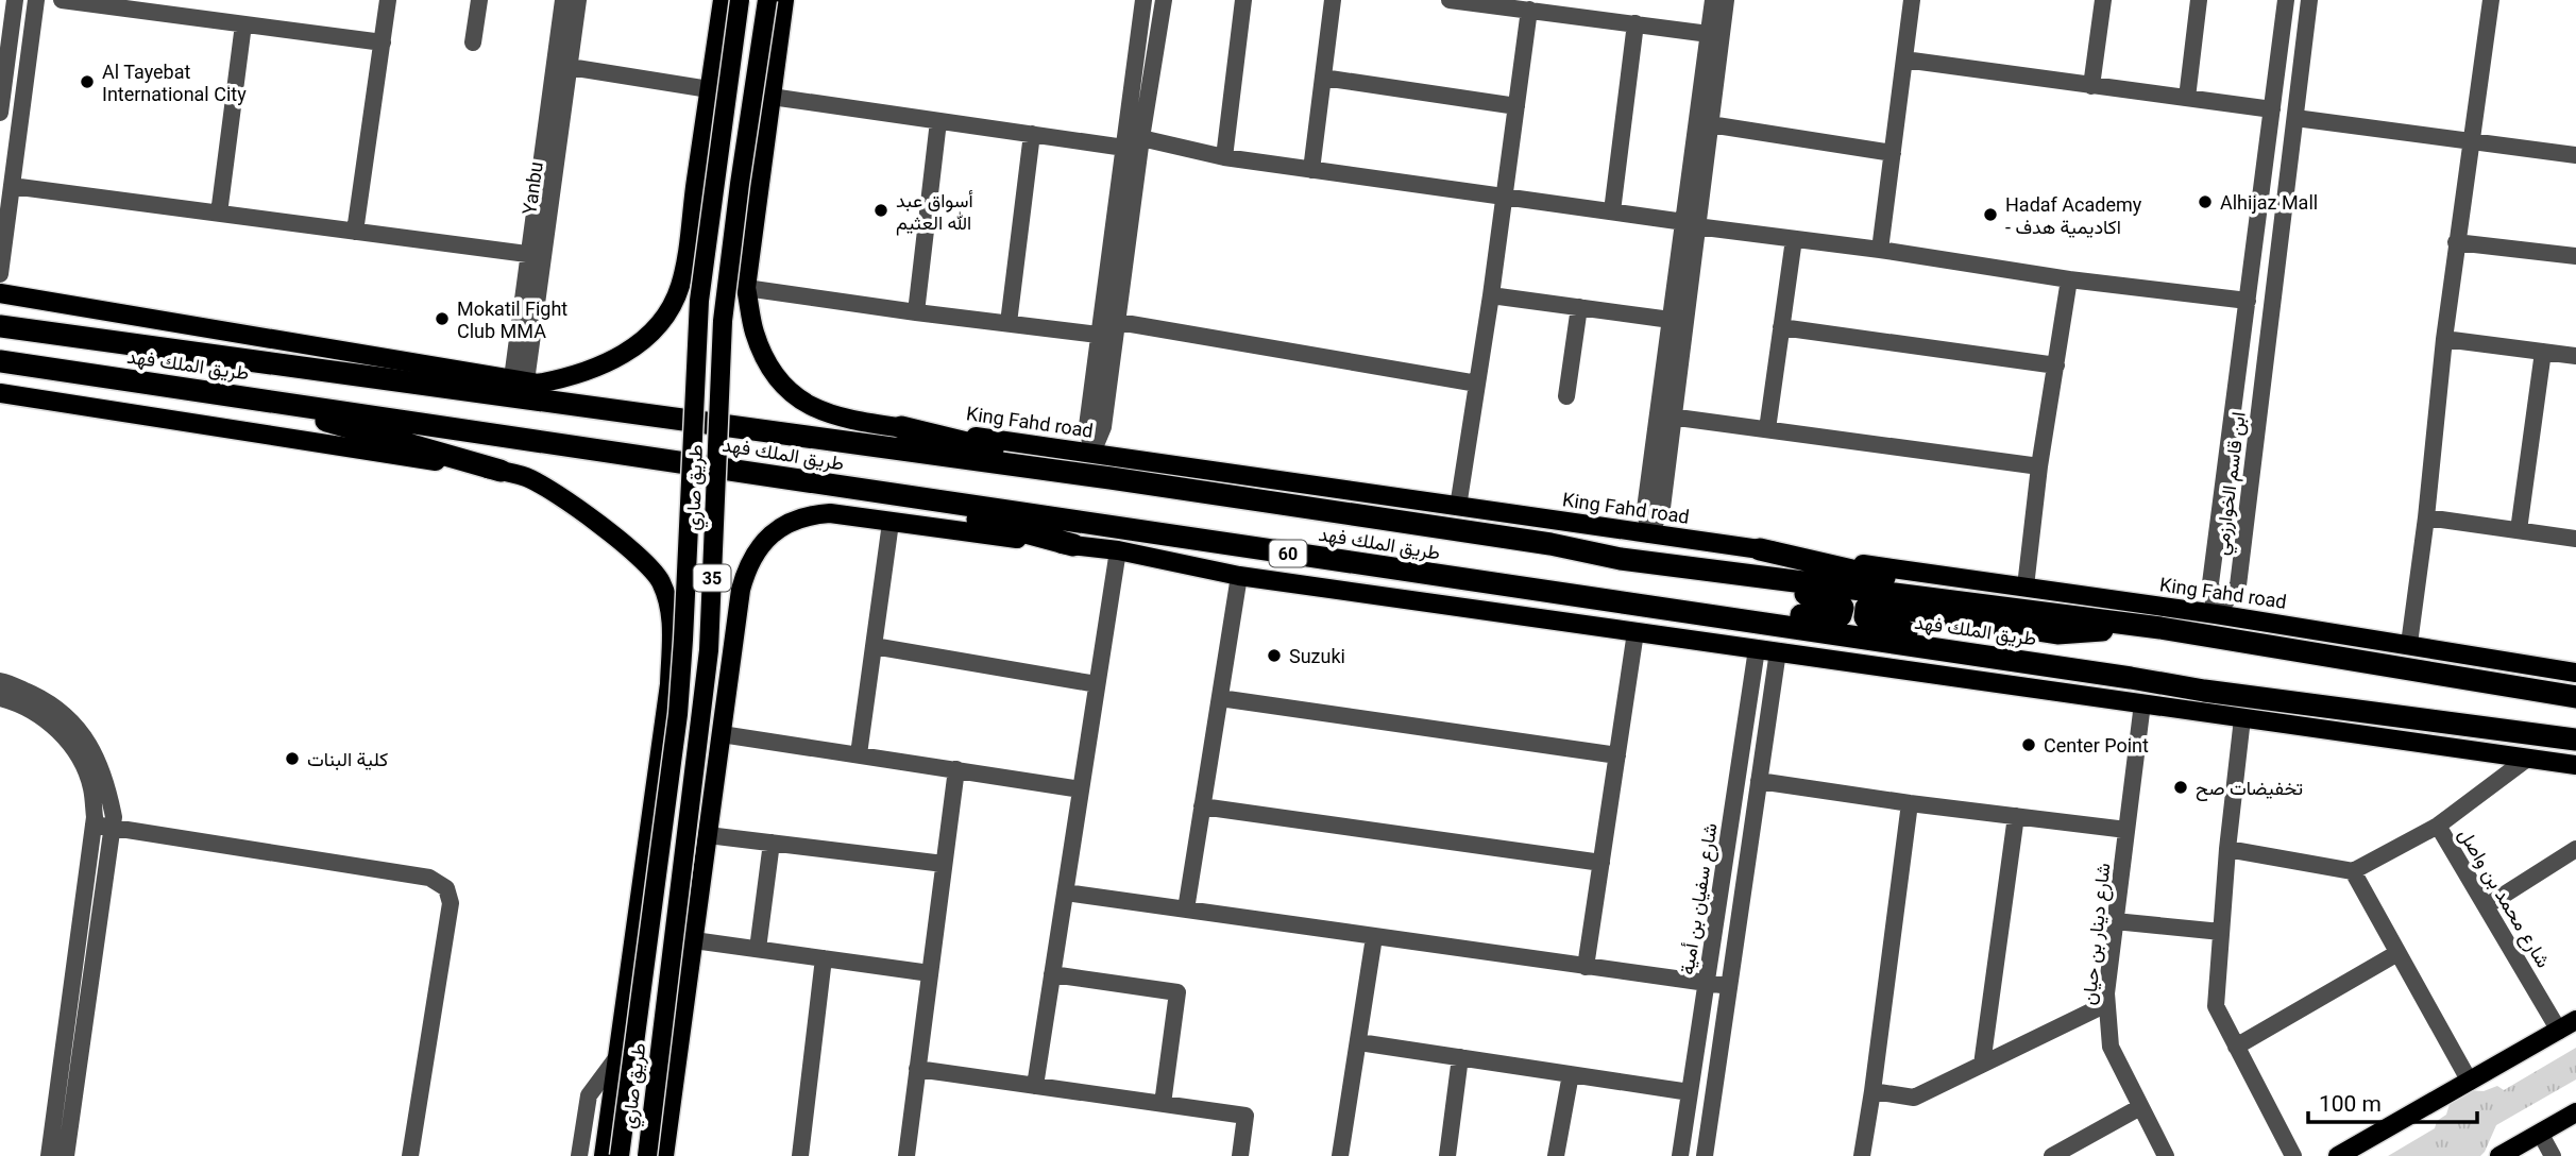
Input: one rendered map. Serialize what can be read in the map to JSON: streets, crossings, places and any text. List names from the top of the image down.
{
  "streets": {
    "highway": ["طريق الملك فهد", "60"],
    "main road": ["King Fahd road", "طريق صاري", "35"],
    "street": [
      "Yanbu",
      "ابن قاسم الخوارزمي",
      "شارع محمد بن واصل",
      "شارع سفيان بن أمية",
      "شارع دينار بن حيان"
    ]
  },
  "crossings": [
    ["طريق الملك فهد", "King Fahd road"],
    ["King Fahd road", "ابن قاسم الخوارزمي"]
  ],
  "places": [
    "Al Tayebat International City",
    "Alhijaz Mall",
    "أسواق عبد الله العثيم",
    "Hadaf Academy - اكاديمية هدف",
    "Mokatil Fight Club MMA",
    "Suzuki",
    "Center Point",
    "كلية البنات",
    "تخفيضات صح"
  ],
  "scale_bar": "100 m"
}
